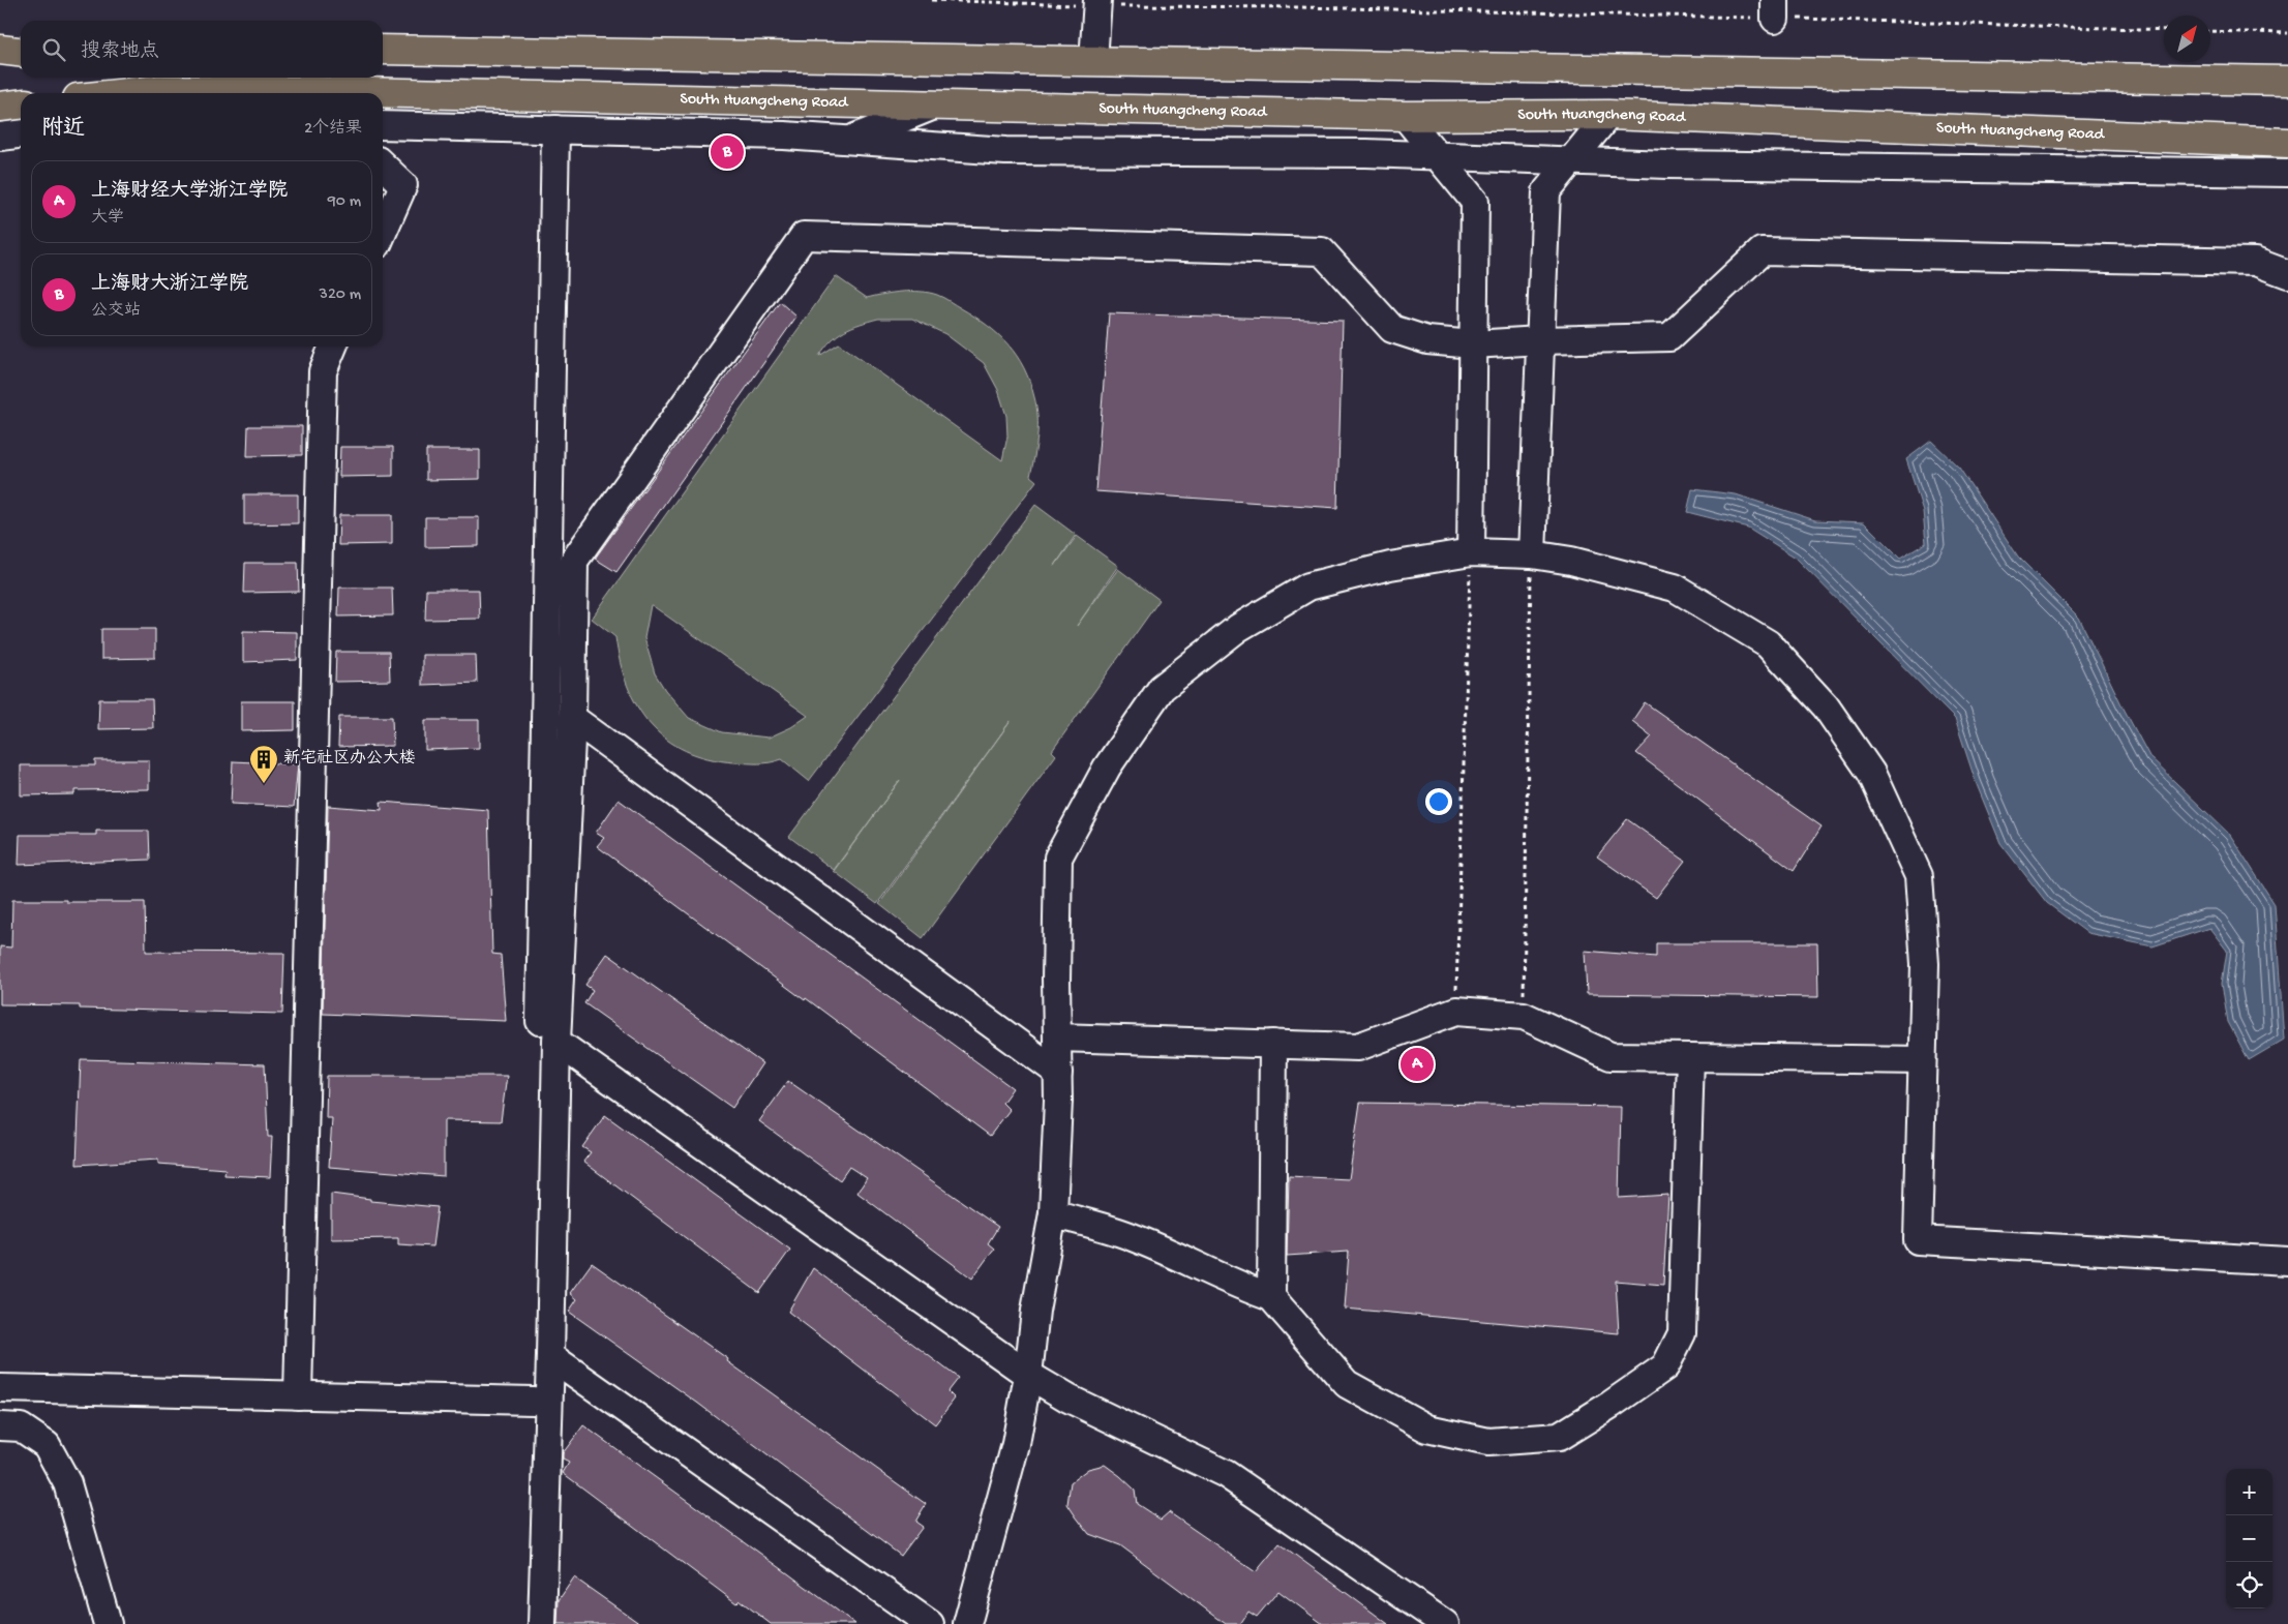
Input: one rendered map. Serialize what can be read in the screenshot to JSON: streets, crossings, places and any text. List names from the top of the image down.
{
  "streets": {
    "main road": ["South Huangcheng Road"]
  },
  "places": {
    "building": ["新宅社区办公大楼"]
  },
  "north": "top right",
  "page": {
    "search": "搜索地点",
    "heading": ["附近", "2个结果"],
    "pins": ["B", "A"],
    "list": [
      {
        "mark": "A",
        "name": "上海财经大学浙江学院",
        "note": "大学",
        "value": "90 m"
      },
      {
        "mark": "B",
        "name": "上海财大浙江学院",
        "note": "公交站",
        "value": "320 m"
      }
    ],
    "map_buttons": ["+", "−"]
  }
}
